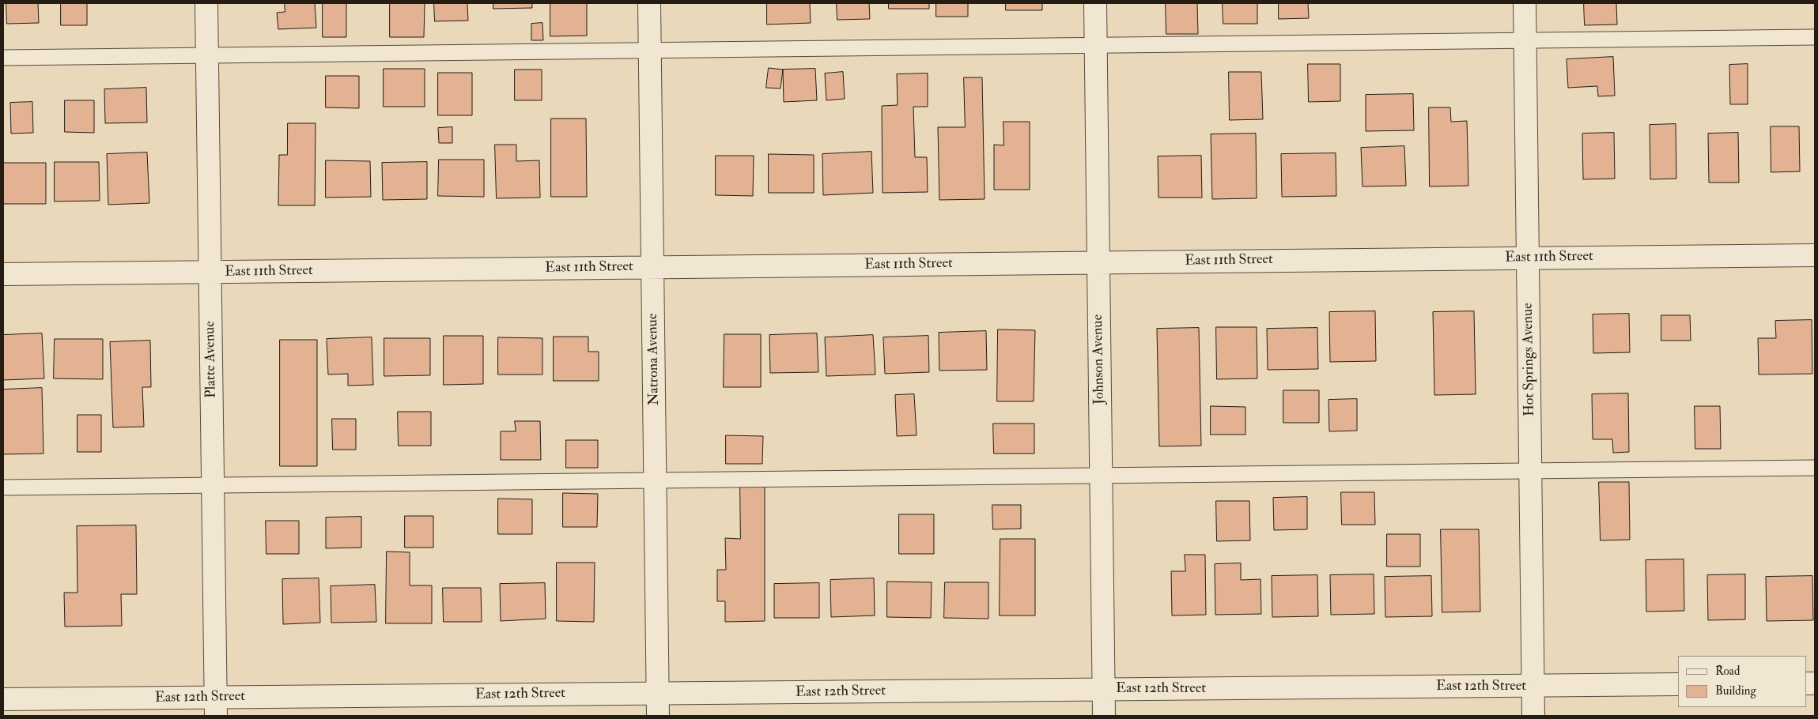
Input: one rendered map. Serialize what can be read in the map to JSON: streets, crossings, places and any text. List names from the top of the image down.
{
  "streets": {
    "street": [
      "East 11th Street",
      "Platte Avenue",
      "Natrona Avenue",
      "Johnson Avenue",
      "Hot Springs Avenue",
      "East 12th Street"
    ]
  },
  "crossings": [
    ["East 11th Street", "Platte Avenue"],
    ["East 11th Street", "Natrona Avenue"],
    ["East 11th Street", "Johnson Avenue"],
    ["East 11th Street", "Hot Springs Avenue"],
    ["Platte Avenue", "East 12th Street"],
    ["Natrona Avenue", "East 12th Street"],
    ["Johnson Avenue", "East 12th Street"],
    ["Hot Springs Avenue", "East 12th Street"]
  ],
  "legend": ["Road", "Building"]
}
